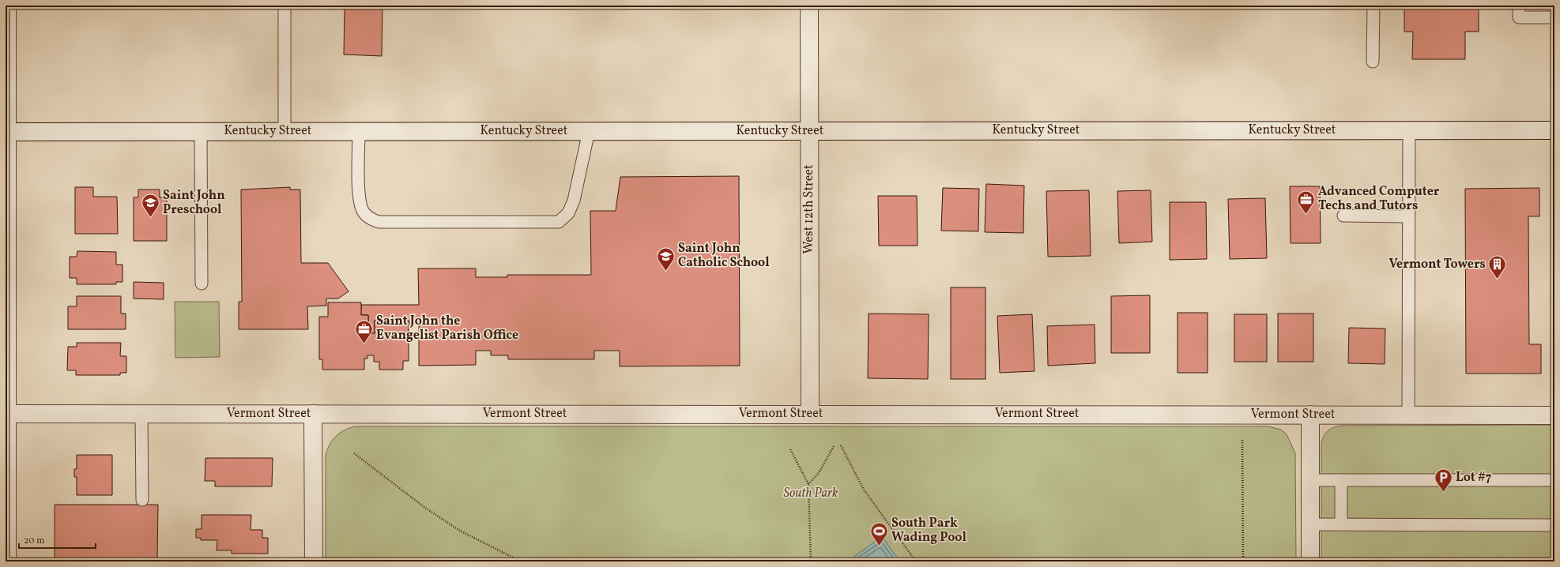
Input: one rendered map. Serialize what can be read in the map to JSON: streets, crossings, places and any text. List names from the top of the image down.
{
  "streets": {
    "street": ["Kentucky Street", "West 12th Street", "Vermont Street"]
  },
  "crossings": [
    ["Kentucky Street", "West 12th Street"],
    ["West 12th Street", "Vermont Street"]
  ],
  "parks": ["South Park"],
  "places": {
    "office": ["Advanced Computer Techs and Tutors", "Saint John the Evangelist Parish Office"],
    "school or university": ["Saint John Preschool", "Saint John Catholic School"],
    "building": ["Vermont Towers"],
    "parking": ["Lot #7"],
    "sports": ["South Park Wading Pool"]
  },
  "scale_bar": "20 m"
}
